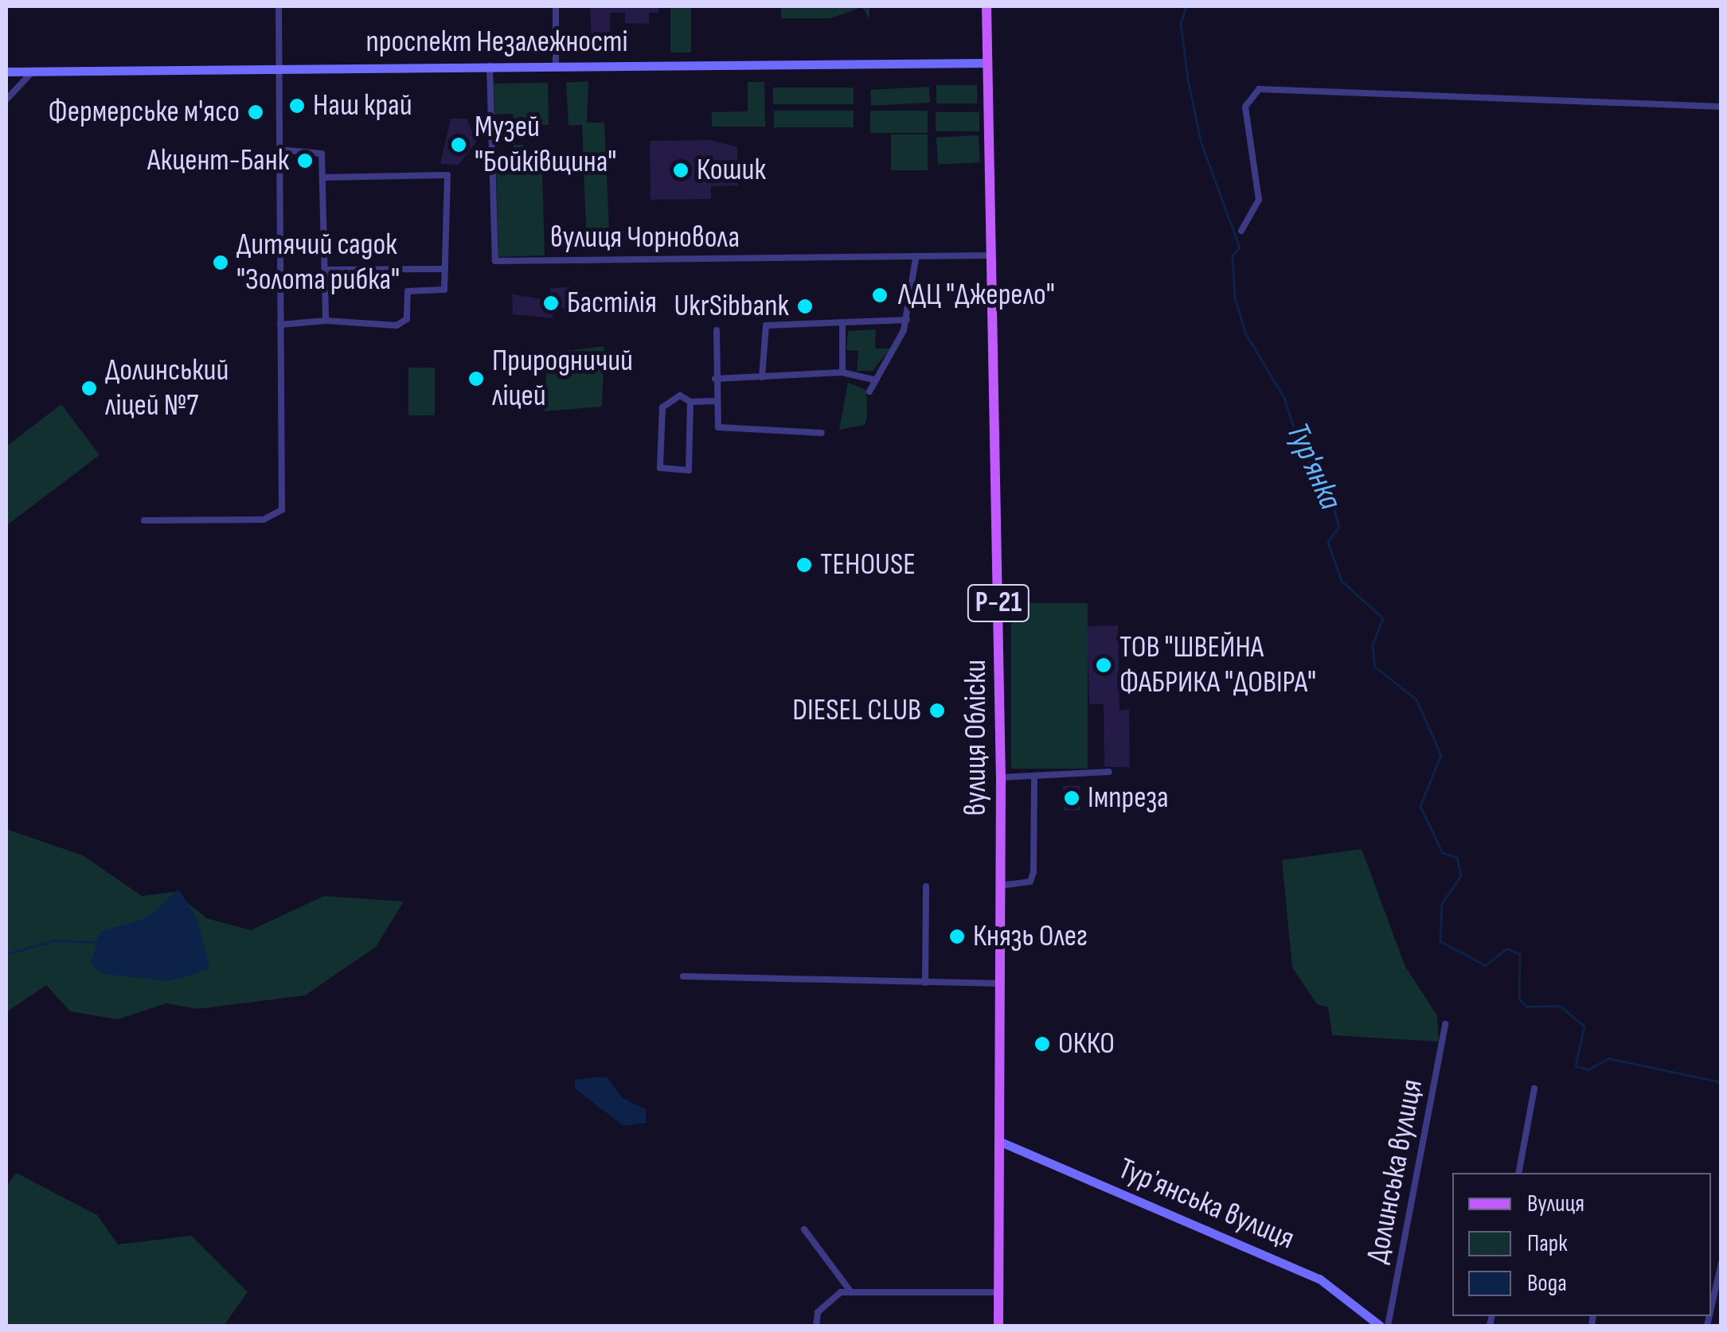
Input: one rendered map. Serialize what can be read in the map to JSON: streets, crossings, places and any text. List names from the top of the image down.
{
  "streets": {
    "main road": [
      "проспект Незалежності",
      "Р-21",
      "вулиця Обліски",
      "Турʼянська вулиця"
    ],
    "street": ["вулиця Чорновола", "Долинська вулиця"]
  },
  "crossings": [
    ["проспект Незалежності", "вулиця Чорновола"],
    ["проспект Незалежності", "вулиця Обліски"],
    ["вулиця Чорновола", "вулиця Обліски"],
    ["вулиця Обліски", "Турʼянська вулиця"]
  ],
  "water": ["Тур'янка"],
  "places": [
    "Наш край",
    "Фермерське м'ясо",
    "Музей \"Бойківщина\"",
    "Акцент-Банк",
    "Кошик",
    "Дитячий садок \"Золота рибка\"",
    "ЛДЦ \"Джерело\"",
    "Бастілія",
    "UkrSibbank",
    "Природничий ліцей",
    "Долинський ліцей №7",
    "TEHOUSE",
    "ТОВ \"ШВЕЙНА ФАБРИКА \"ДОВІРА\"",
    "DIESEL CLUB",
    "Імпреза",
    "Князь Олег",
    "ОККО"
  ],
  "legend": ["Вулиця", "Парк", "Вода"]
}
